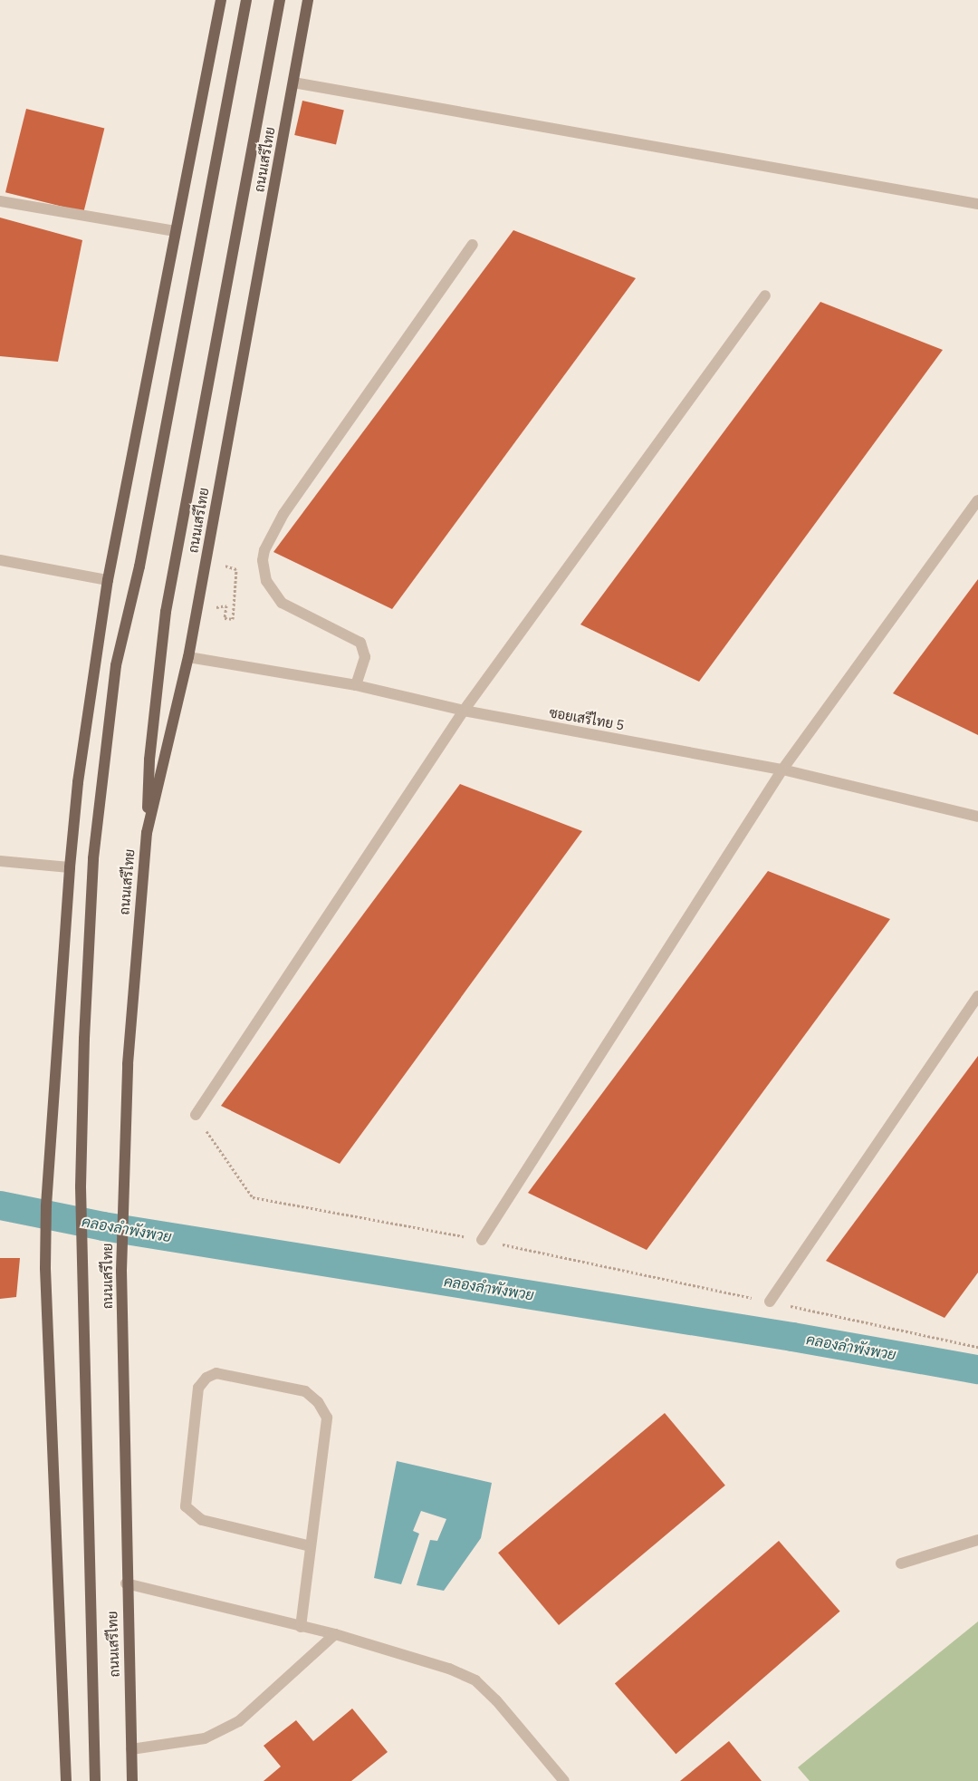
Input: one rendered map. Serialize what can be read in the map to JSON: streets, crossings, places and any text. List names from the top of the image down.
{
  "streets": {
    "main road": ["ถนนเสรีไทย"],
    "street": ["ซอยเสรีไทย 5"]
  },
  "crossings": [
    ["ถนนเสรีไทย", "ซอยเสรีไทย 5"]
  ],
  "water": ["คลองลำพังพวย"]
}
